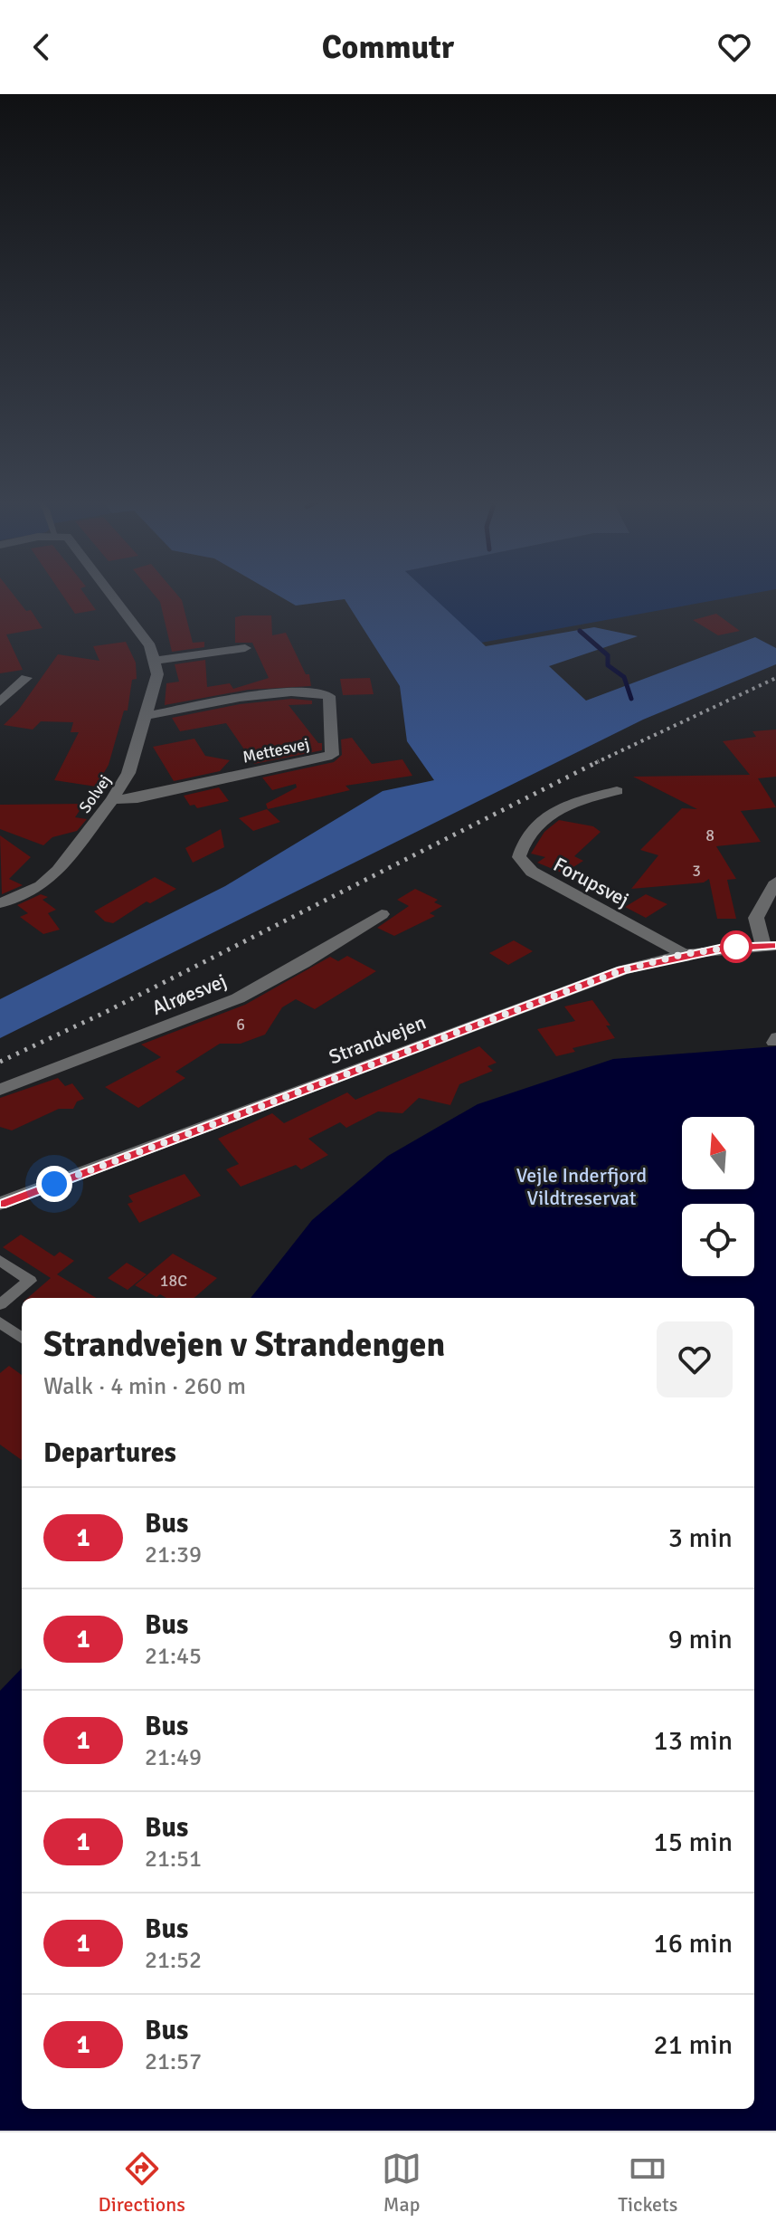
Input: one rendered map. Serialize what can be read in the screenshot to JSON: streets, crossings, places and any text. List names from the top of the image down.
{
  "streets": {
    "street": [
      "Mettesvej",
      "Solvej",
      "Forupsvej",
      "Alrøesvej",
      "Strandvejen"
    ]
  },
  "crossings": [
    ["Mettesvej", "Solvej"],
    ["Forupsvej", "Strandvejen"]
  ],
  "parks": ["Vejle Inderfjord Vildtreservat"],
  "lines": ["bus line 1"],
  "house_numbers": [
    "8",
    "3",
    "6",
    "18C"
  ],
  "north": "top",
  "page": {
    "header": "Commutr",
    "heading": [
      ["Strandvejen v Strandengen", "Walk · 4 min · 260 m"],
      "Departures"
    ],
    "list": [
      {
        "mark": "1",
        "name": "Bus",
        "note": "21:39",
        "value": "3 min"
      },
      {
        "mark": "1",
        "name": "Bus",
        "note": "21:45",
        "value": "9 min"
      },
      {
        "mark": "1",
        "name": "Bus",
        "note": "21:49",
        "value": "13 min"
      },
      {
        "mark": "1",
        "name": "Bus",
        "note": "21:51",
        "value": "15 min"
      },
      {
        "mark": "1",
        "name": "Bus",
        "note": "21:52",
        "value": "16 min"
      },
      {
        "mark": "1",
        "name": "Bus",
        "note": "21:57",
        "value": "21 min"
      }
    ],
    "tabs": ["Directions", "Map", "Tickets"]
  }
}
